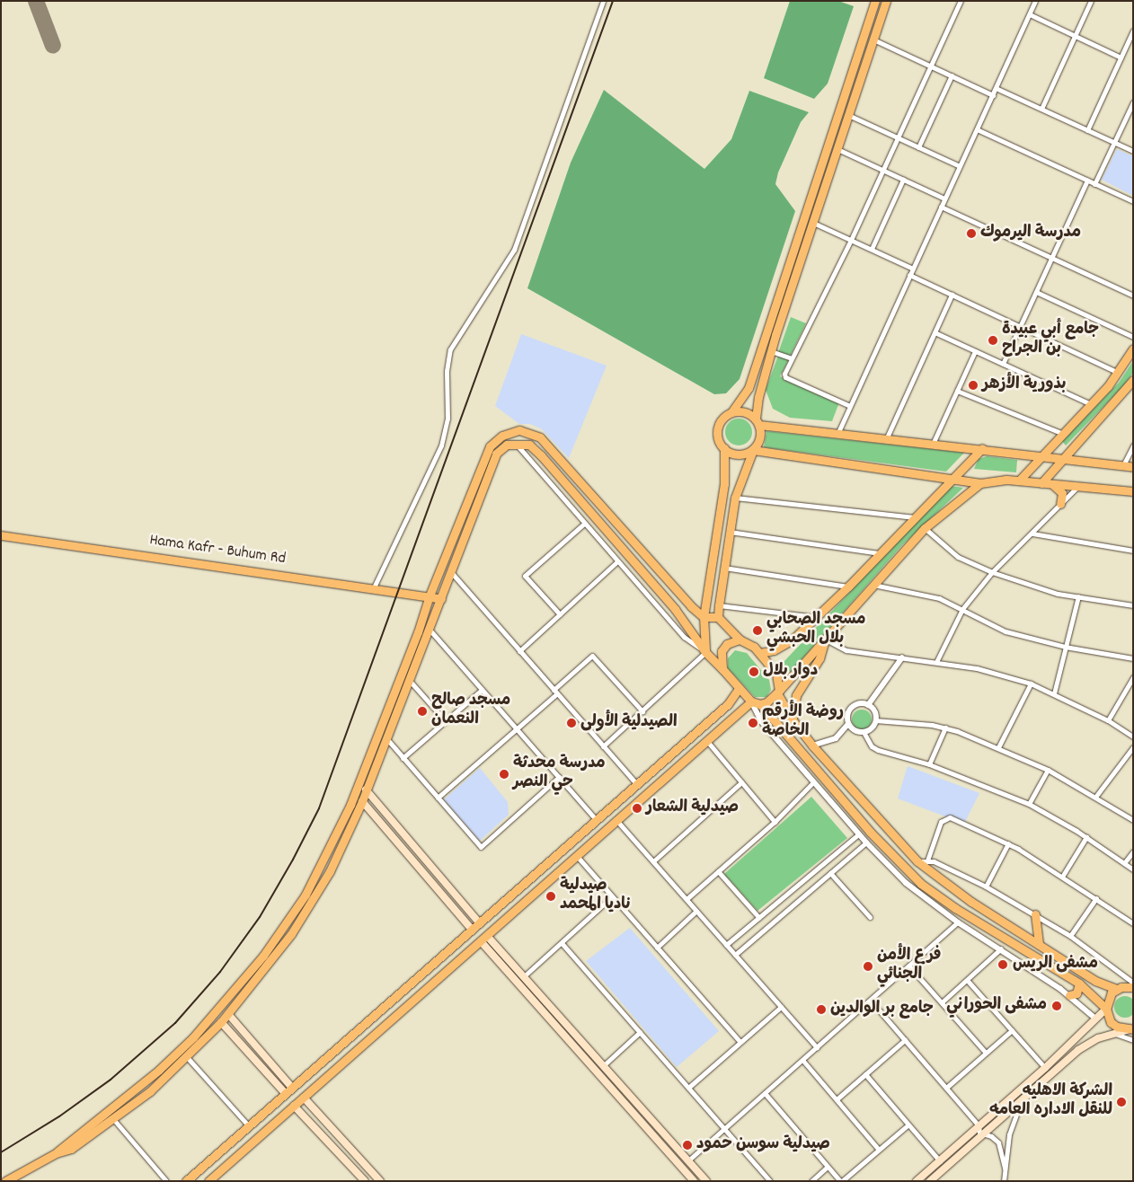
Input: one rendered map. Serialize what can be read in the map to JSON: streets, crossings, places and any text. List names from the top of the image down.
{
  "streets": {
    "main road": ["Hama Kafr - Buhum Rd"]
  },
  "places": [
    "مدرسة اليرموك",
    "جامع أبي عبيدة بن الجراح",
    "بذورية الأزهر",
    "مسجد الصحابي بلال الحبشي",
    "دوار بلال",
    "مسجد صالح النعمان",
    "الصيدلية الأولى",
    "روضة الأرقم الخاصة",
    "مدرسة محدثة حي النصر",
    "صيدلية الشعار",
    "صيدلية ناديا المحمد",
    "مشفى الريس",
    "فرع الأمن الجنائي",
    "مشفى الحوراني",
    "جامع بر الوالدين",
    "الشركة الاهليه للنقل الاداره العامه",
    "صيدلية سوسن حمود"
  ]
}
